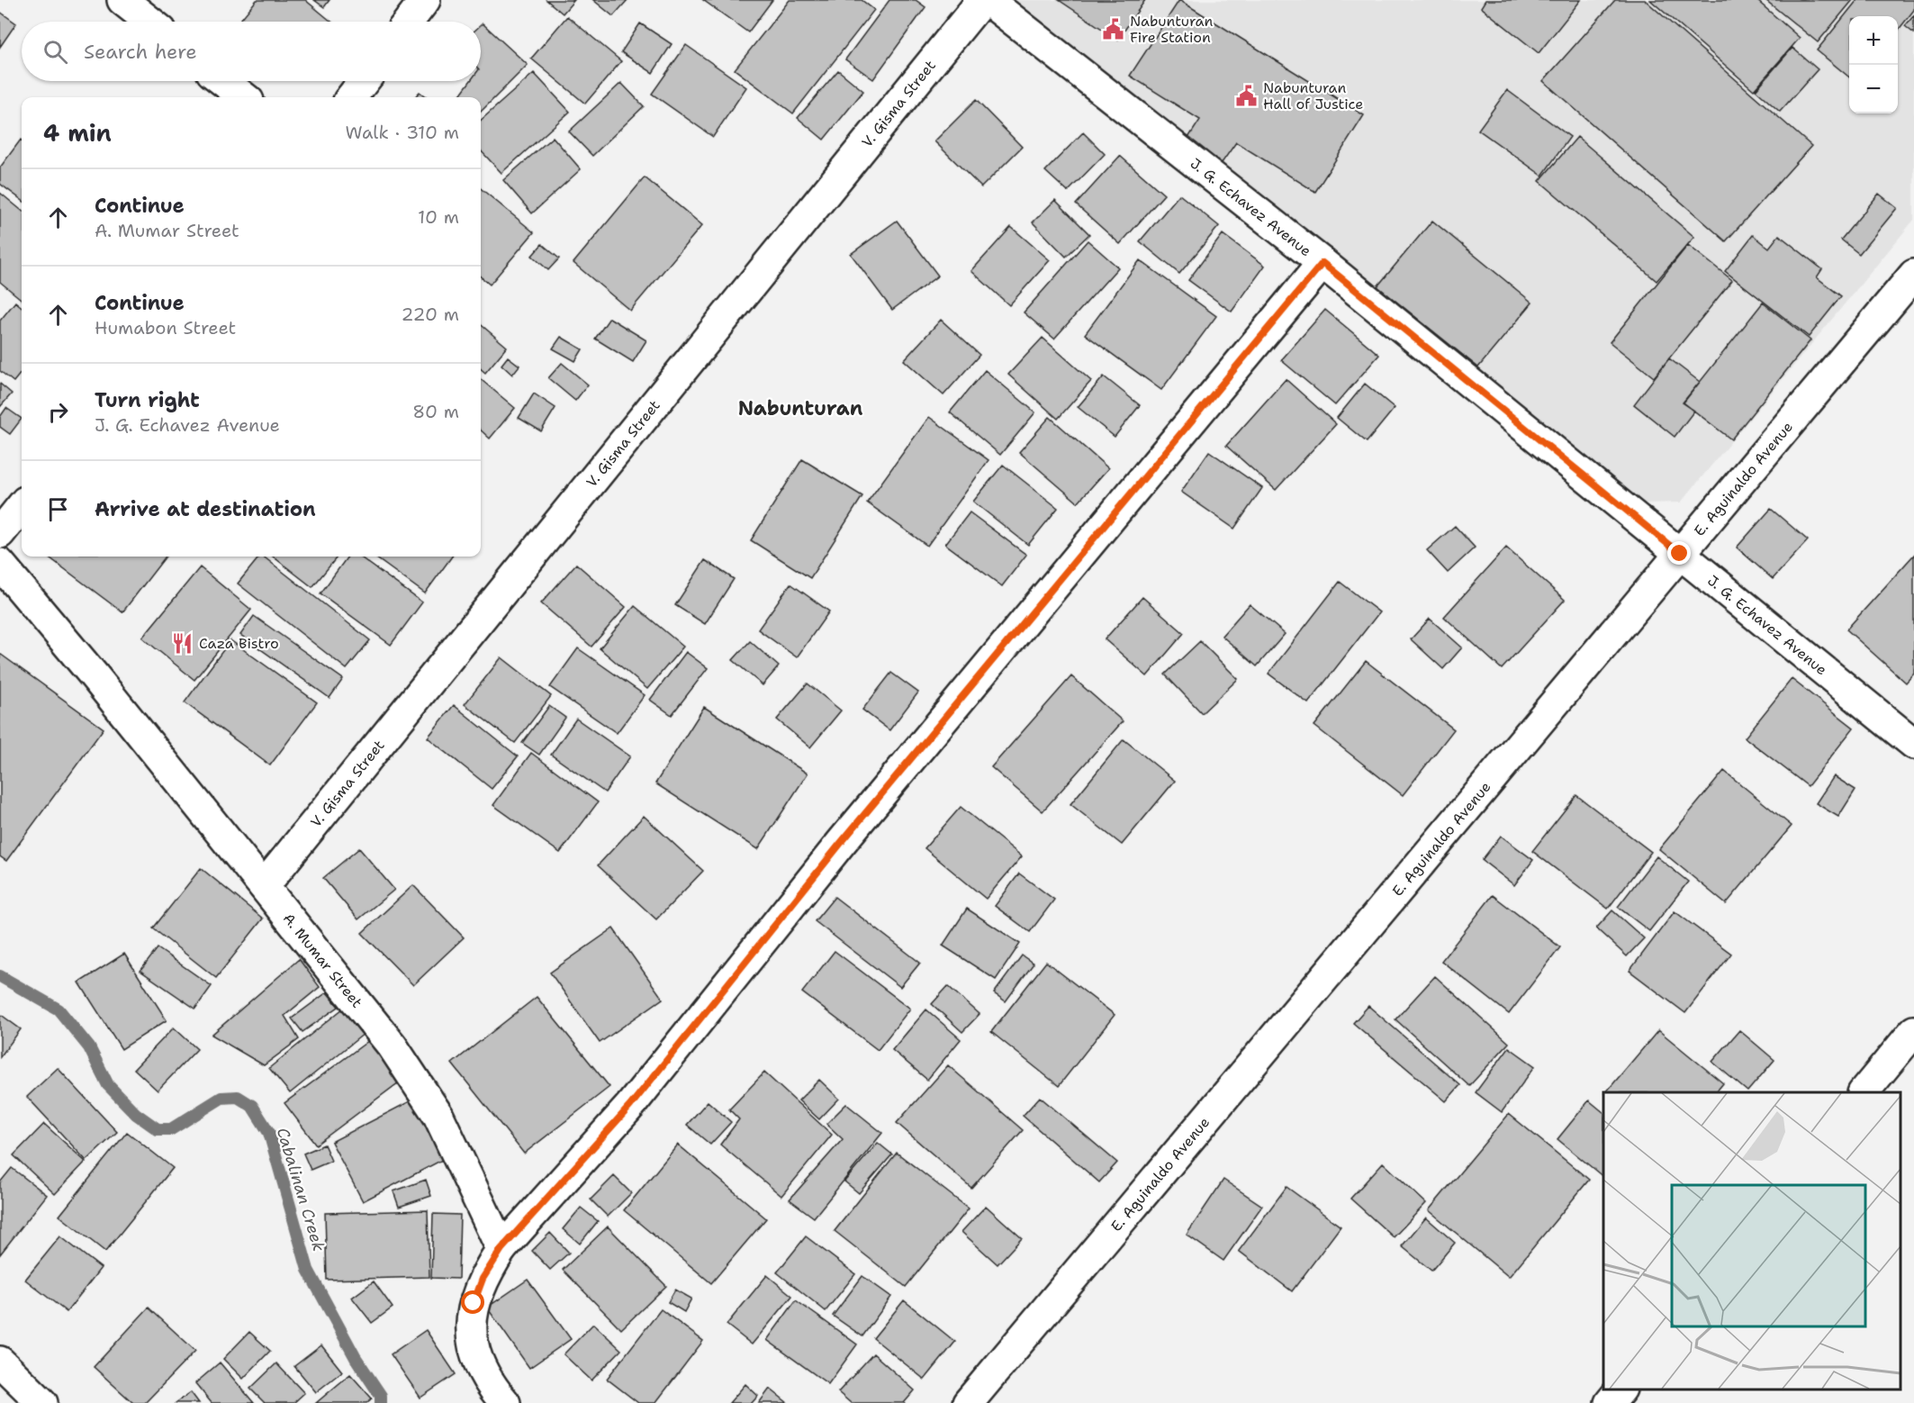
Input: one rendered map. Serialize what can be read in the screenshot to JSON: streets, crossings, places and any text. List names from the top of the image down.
{
  "streets": {
    "street": [
      "V. Gisma Street",
      "J. G. Echavez Avenue",
      "E. Aguinaldo Avenue",
      "A. Mumar Street"
    ]
  },
  "crossings": [
    ["V. Gisma Street", "A. Mumar Street"],
    ["J. G. Echavez Avenue", "E. Aguinaldo Avenue"]
  ],
  "districts": ["Nabunturan"],
  "water": ["Cabalinan Creek"],
  "places": {
    "public building": ["Nabunturan Fire Station", "Nabunturan Hall of Justice"],
    "restaurant": ["Caza Bistro"]
  },
  "page": {
    "map_buttons": ["+", "−"],
    "search": "Search here",
    "heading": ["4 min", "Walk · 310 m"],
    "list": [
      ["Continue", "A. Mumar Street", "10 m"],
      ["Continue", "Humabon Street", "220 m"],
      ["Turn right", "J. G. Echavez Avenue", "80 m"],
      "Arrive at destination"
    ]
  }
}
